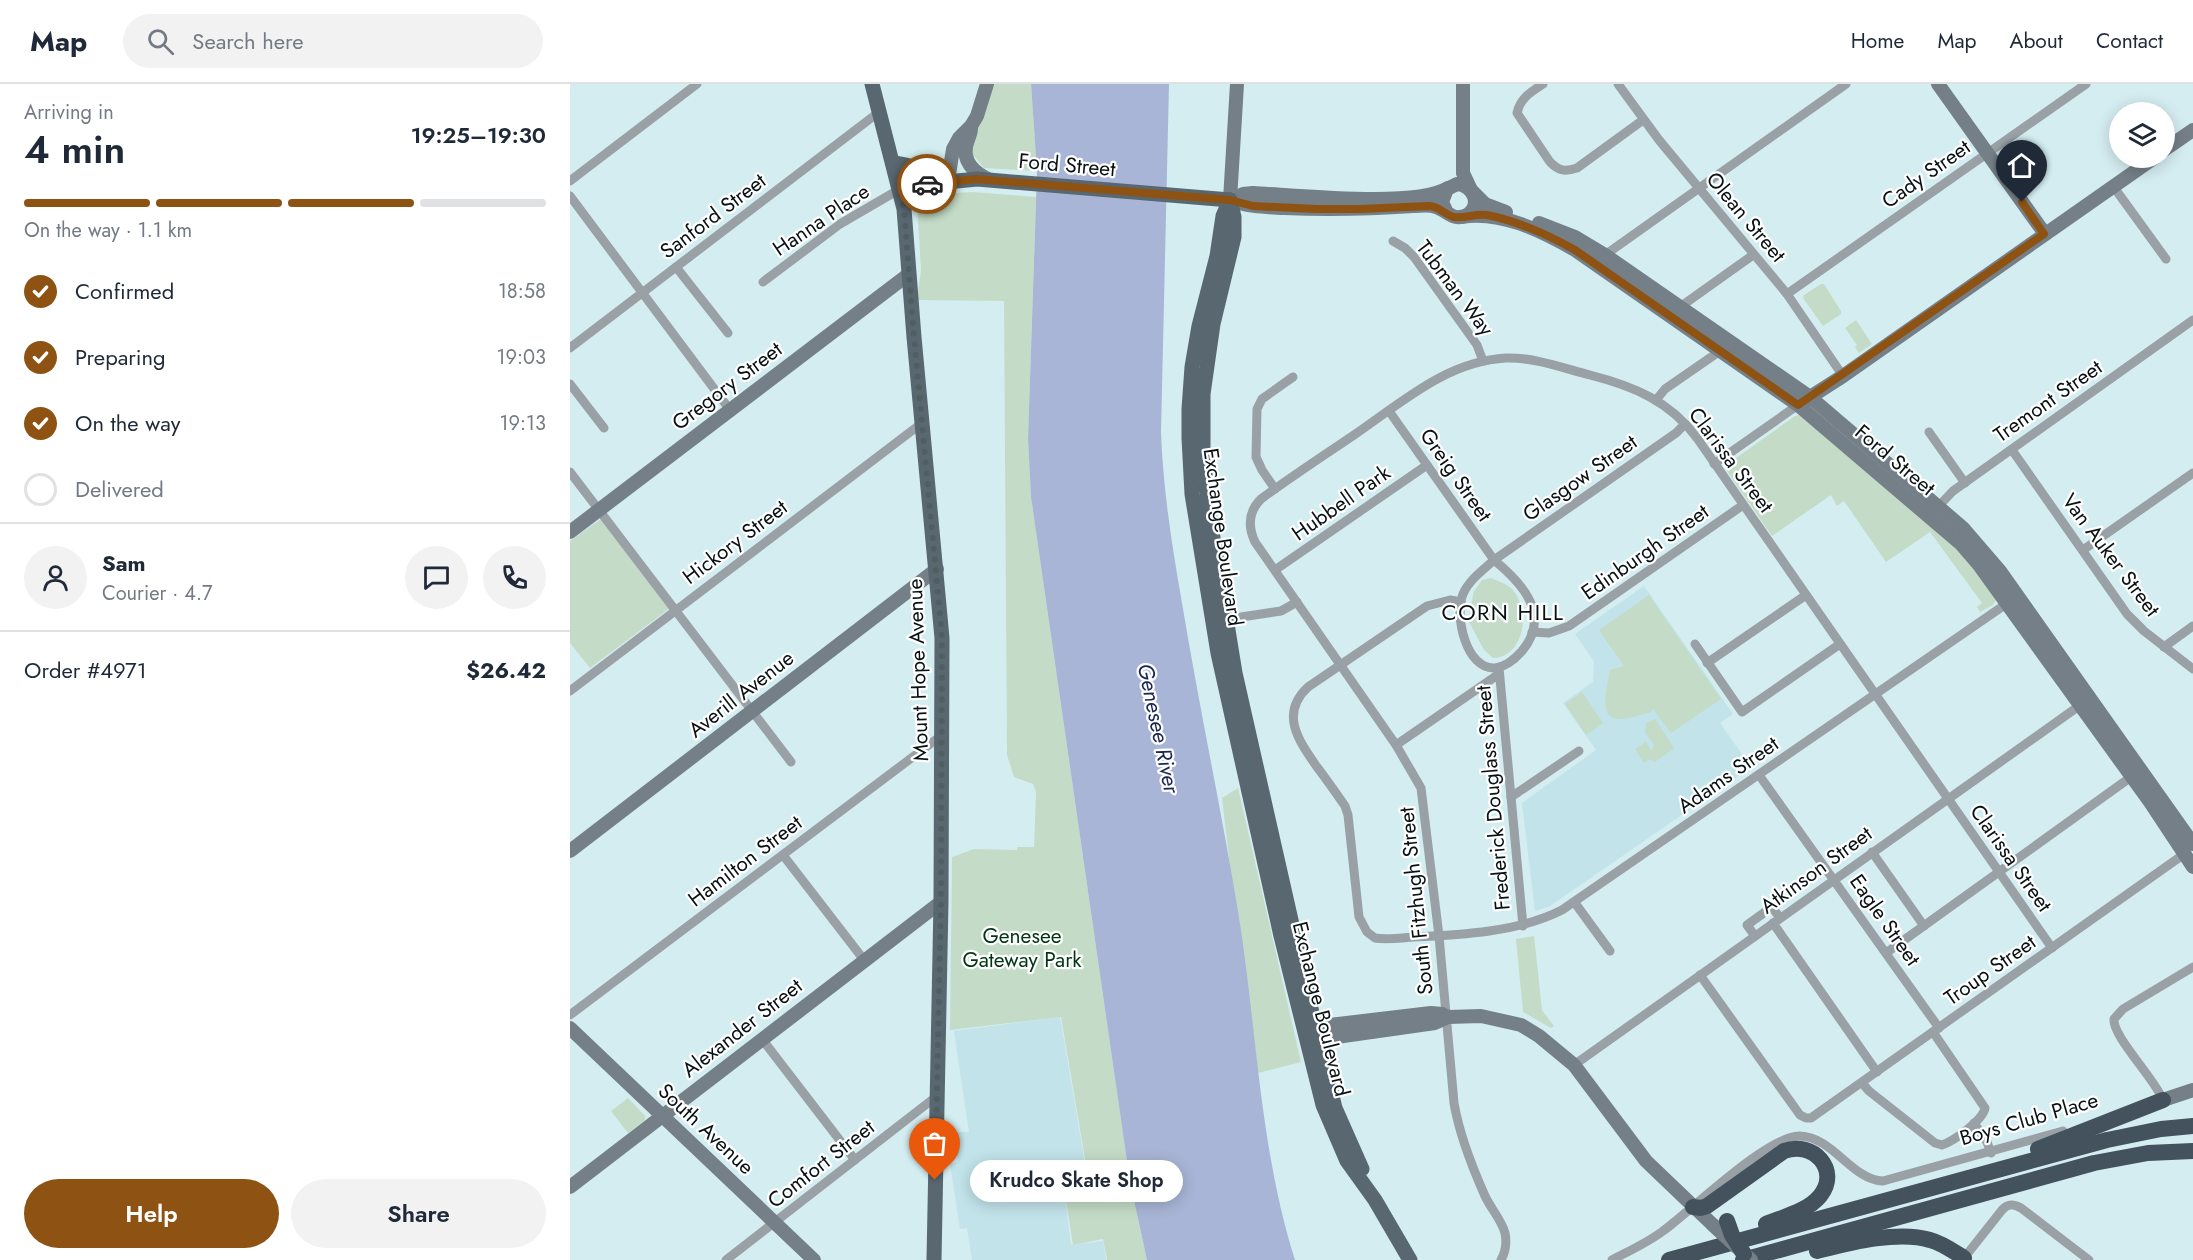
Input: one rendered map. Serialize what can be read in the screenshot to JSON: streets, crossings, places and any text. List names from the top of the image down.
{
  "streets": {
    "main road": [
      "Ford Street",
      "Gregory Street",
      "Exchange Boulevard",
      "Mount Hope Avenue",
      "Averill Avenue",
      "Alexander Street",
      "Boys Club Place",
      "South Avenue"
    ],
    "street": [
      "Cady Street",
      "Sanford Street",
      "Olean Street",
      "Hanna Place",
      "Tubman Way",
      "Tremont Street",
      "Clarissa Street",
      "Greig Street",
      "Glasgow Street",
      "Hubbell Park",
      "Hickory Street",
      "Edinburgh Street",
      "Van Auker Street",
      "Adams Street",
      "Frederick Douglass Street",
      "Hamilton Street",
      "Atkinson Street",
      "South Fitzhugh Street",
      "Eagle Street",
      "Troup Street",
      "Comfort Street"
    ]
  },
  "crossings": [
    ["Ford Street", "Hanna Place"],
    ["Ford Street", "Tremont Street"],
    ["Ford Street", "Exchange Boulevard"],
    ["Ford Street", "Mount Hope Avenue"],
    ["Ford Street", "Adams Street"],
    ["Ford Street", "Atkinson Street"],
    ["Ford Street", "Troup Street"],
    ["Cady Street", "Olean Street"],
    ["Sanford Street", "Mount Hope Avenue"],
    ["Hanna Place", "Mount Hope Avenue"],
    ["Tubman Way", "Clarissa Street"],
    ["Gregory Street", "Mount Hope Avenue"],
    ["Tremont Street", "Van Auker Street"],
    ["Clarissa Street", "Greig Street"],
    ["Clarissa Street", "Glasgow Street"],
    ["Clarissa Street", "Hubbell Park"],
    ["Clarissa Street", "Edinburgh Street"],
    ["Clarissa Street", "Adams Street"],
    ["Clarissa Street", "Atkinson Street"],
    ["Clarissa Street", "South Fitzhugh Street"],
    ["Clarissa Street", "Troup Street"],
    ["Greig Street", "Glasgow Street"],
    ["Greig Street", "Hubbell Park"],
    ["Greig Street", "Edinburgh Street"],
    ["Greig Street", "Frederick Douglass Street"],
    ["Glasgow Street", "Edinburgh Street"],
    ["Glasgow Street", "Frederick Douglass Street"],
    ["Hubbell Park", "South Fitzhugh Street"],
    ["Hickory Street", "Mount Hope Avenue"],
    ["Edinburgh Street", "Frederick Douglass Street"],
    ["Mount Hope Avenue", "Averill Avenue"],
    ["Mount Hope Avenue", "Hamilton Street"],
    ["Mount Hope Avenue", "Alexander Street"],
    ["Mount Hope Avenue", "Comfort Street"],
    ["Adams Street", "Frederick Douglass Street"],
    ["Adams Street", "South Fitzhugh Street"],
    ["Adams Street", "Eagle Street"],
    ["Atkinson Street", "Eagle Street"],
    ["Atkinson Street", "Troup Street"],
    ["Eagle Street", "Troup Street"],
    ["Alexander Street", "South Avenue"],
    ["South Avenue", "Comfort Street"]
  ],
  "districts": ["CORN HILL"],
  "water": ["Genesee River"],
  "parks": ["Genesee Gateway Park"],
  "places": ["Krudco Skate Shop"],
  "page": {
    "header": "Map",
    "search": "Search here",
    "nav": [
      "Home",
      "Map",
      "About",
      "Contact"
    ],
    "heading": ["4 min", "Arriving in", "19:25–19:30"],
    "panel": [
      "Sam",
      "Courier · 4.7",
      "Order #4971",
      "$26.42"
    ],
    "bar": "On the way · 1.1 km",
    "list": [
      ["Confirmed", "18:58"],
      ["Preparing", "19:03"],
      ["On the way", "19:13"],
      "Delivered"
    ],
    "bubble": "Krudco Skate Shop",
    "buttons": ["Help", "Share"]
  }
}
